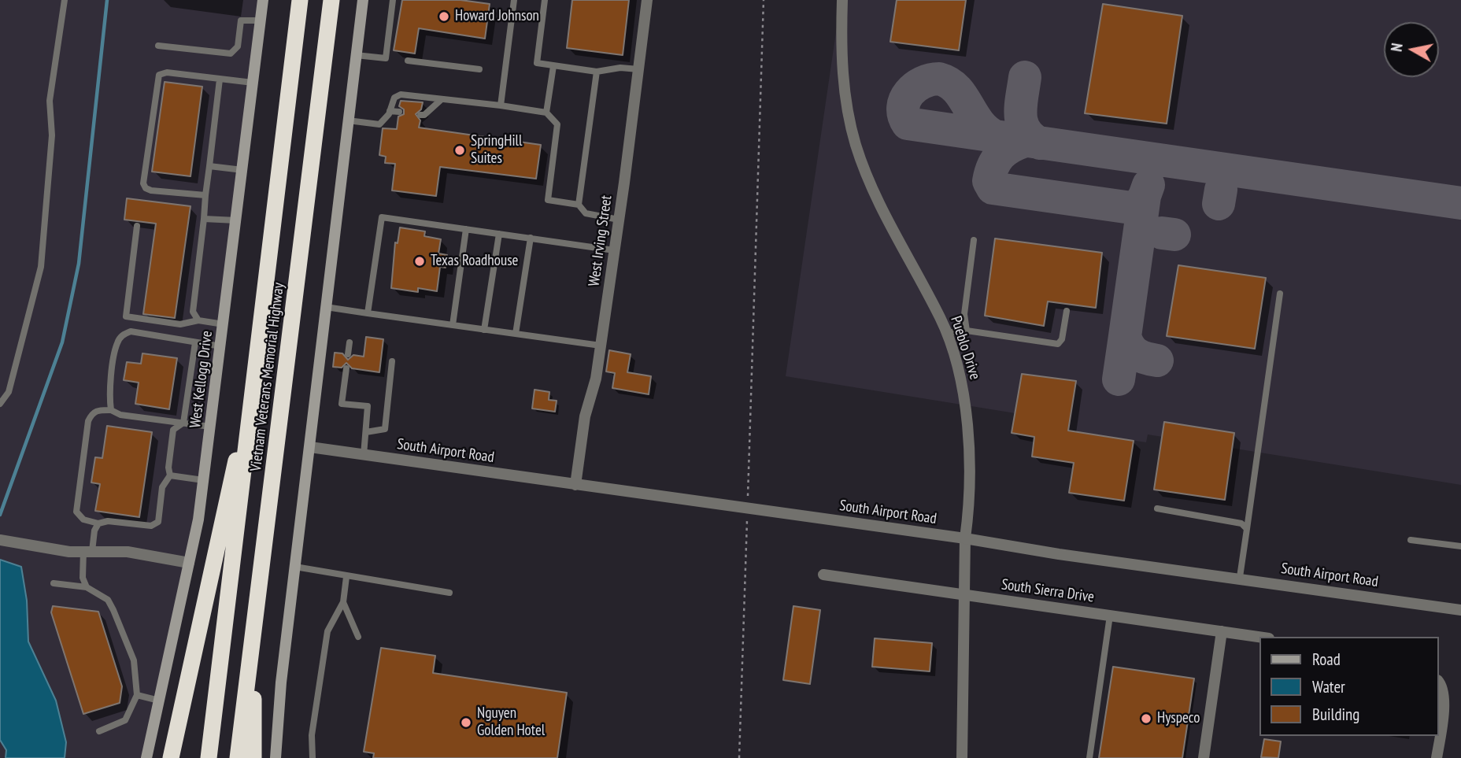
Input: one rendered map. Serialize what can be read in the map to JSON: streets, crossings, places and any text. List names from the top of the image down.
{
  "streets": {
    "highway": ["Vietnam Veterans Memorial Highway"],
    "main road": ["West Kellogg Drive"],
    "street": [
      "West Irving Street",
      "Pueblo Drive",
      "South Airport Road",
      "South Sierra Drive"
    ]
  },
  "crossings": [
    ["West Irving Street", "South Airport Road"],
    ["Pueblo Drive", "South Airport Road"],
    ["Pueblo Drive", "South Sierra Drive"]
  ],
  "places": [
    "Howard Johnson",
    "SpringHill Suites",
    "Texas Roadhouse",
    "Hyspeco",
    "Nguyen Golden Hotel"
  ],
  "legend": ["Road", "Water", "Building"],
  "north": "left"
}
